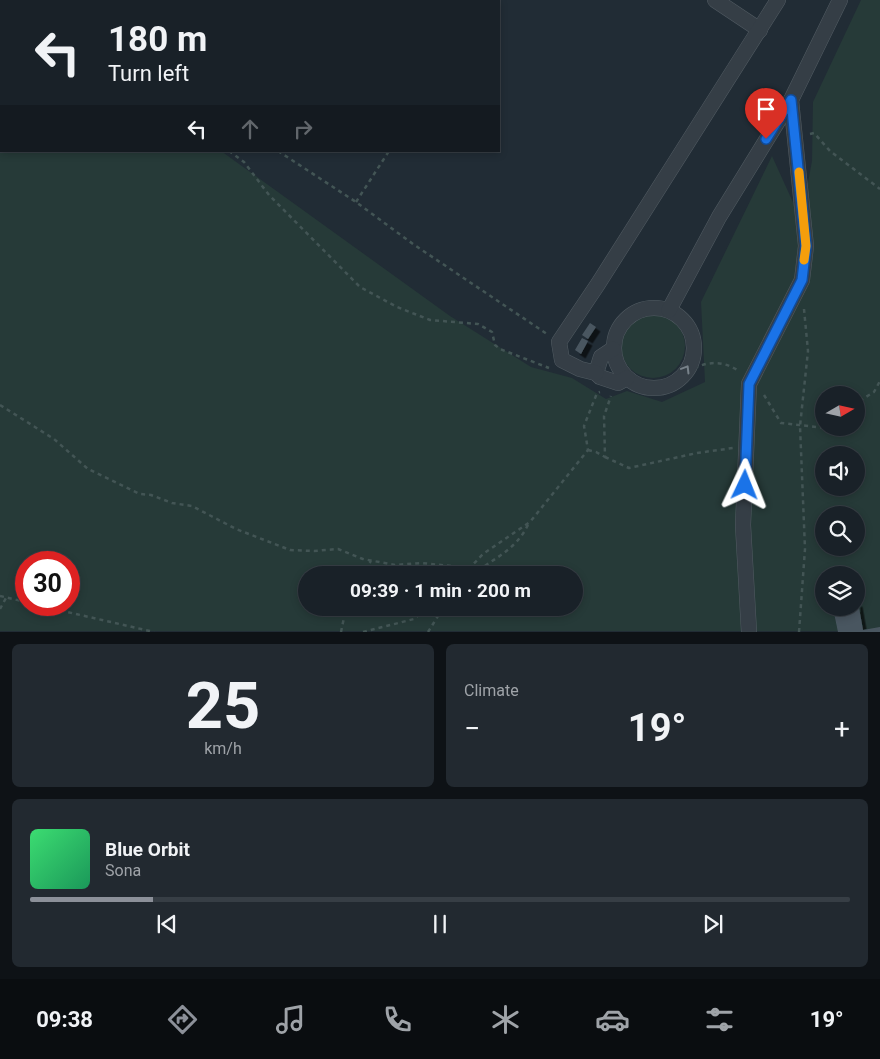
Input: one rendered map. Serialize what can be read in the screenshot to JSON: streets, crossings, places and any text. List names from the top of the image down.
{
  "north": "right",
  "page": {
    "turn": ["180 m", "Turn left"],
    "limit": "30",
    "trip": "09:39 · 1 min · 200 m",
    "tile": [
      ["25", "km/h"],
      "Climate"
    ],
    "heat": ["−", "19°", "+"],
    "song": ["Blue Orbit", "Sona"],
    "tabs": ["09:38", "19°"]
  }
}
